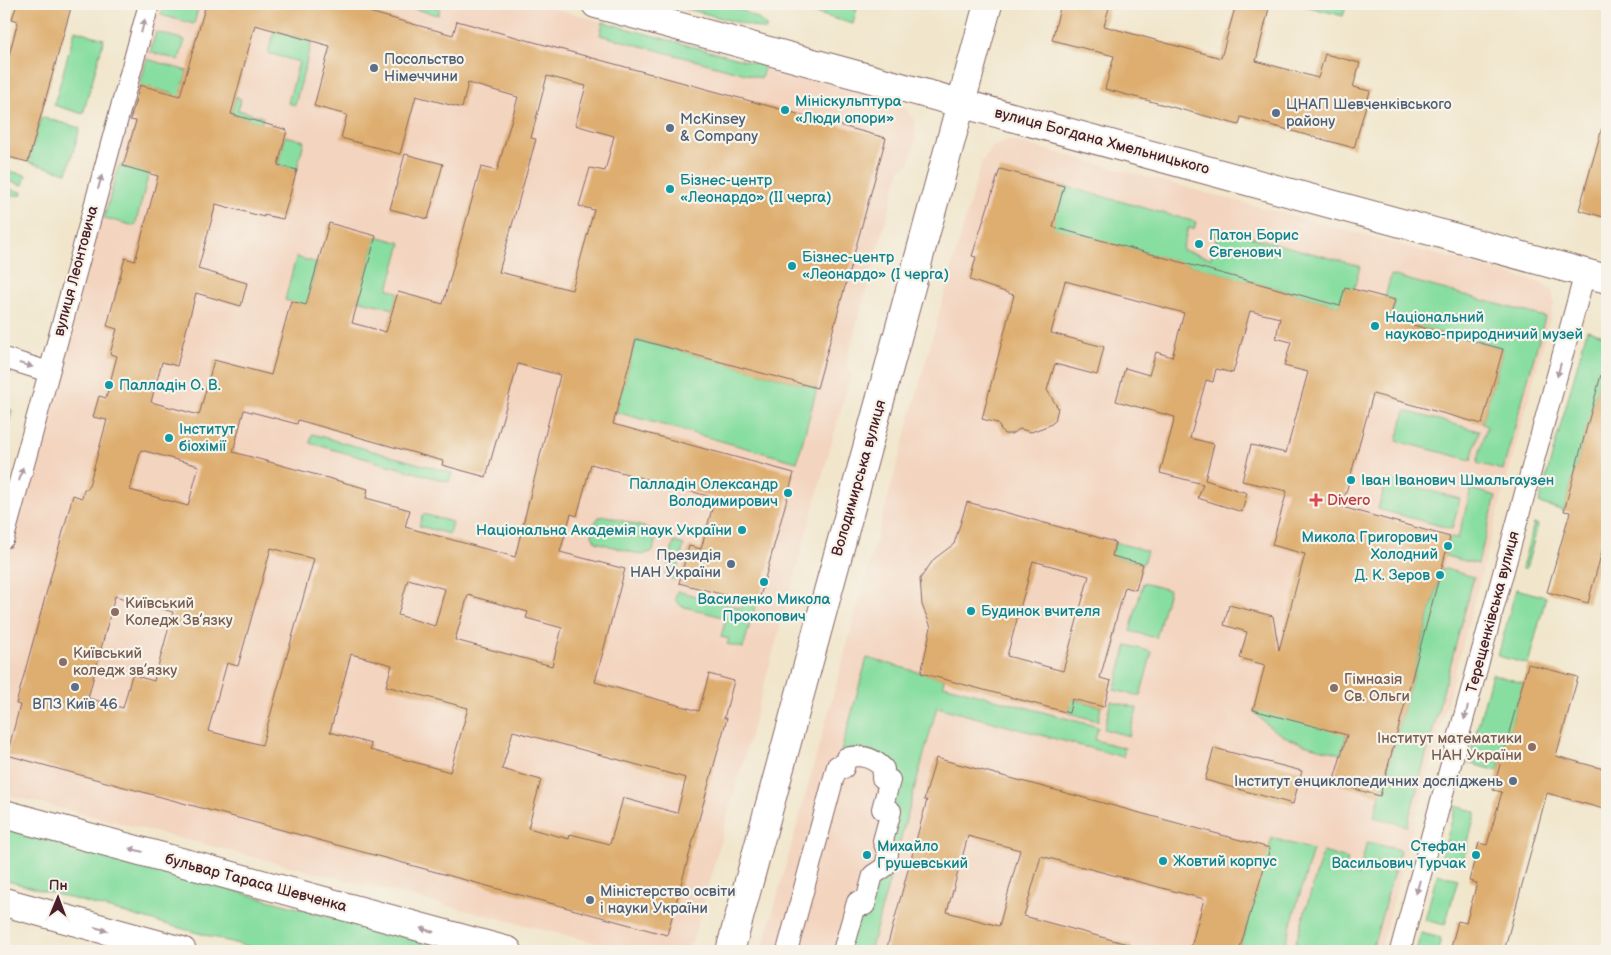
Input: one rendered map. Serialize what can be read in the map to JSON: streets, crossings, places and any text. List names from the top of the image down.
{
  "streets": {
    "main road": ["вулиця Богдана Хмельницького", "Володимирська вулиця", "бульвар Тараса Шевченка"],
    "street": ["вулиця Леонтовича", "Терещенківська вулиця"]
  },
  "crossings": [
    ["вулиця Богдана Хмельницького", "Володимирська вулиця"],
    ["вулиця Богдана Хмельницького", "Терещенківська вулиця"]
  ],
  "one_way": ["вулиця Леонтовича", "Терещенківська вулиця"],
  "places": {
    "other": [
      "Посольство Німеччини",
      "Мініскульптура «Люди опори»",
      "ЦНАП Шевченківського району",
      "McKinsey & Company",
      "Бізнес-центр «Леонардо» (II черга)",
      "Патон Борис Євгенович",
      "Бізнес-центр «Леонардо» (I черга)",
      "Національний науково-природничий музей",
      "Палладін О. В.",
      "Інститут біохімії",
      "Іван Іванович Шмальгаузен",
      "Палладін Олександр Володимирович",
      "Національна Академія наук України",
      "Микола Григорович Холодний",
      "Президія НАН України",
      "Д. К. Зеров",
      "Василенко Микола Прокопович",
      "Будинок вчителя",
      "Київський Коледж Зв’язку",
      "Київський коледж зв’язку",
      "ВПЗ Київ 46",
      "Гімназія Св. Ольги",
      "Інститут математики НАН України",
      "Інститут енциклопедичних досліджень",
      "Михайло Грушевський",
      "Стефан Васильович Турчак",
      "Жовтий корпус",
      "Міністерство освіти і науки України"
    ],
    "health": ["Divero"]
  },
  "north": "top"
}
